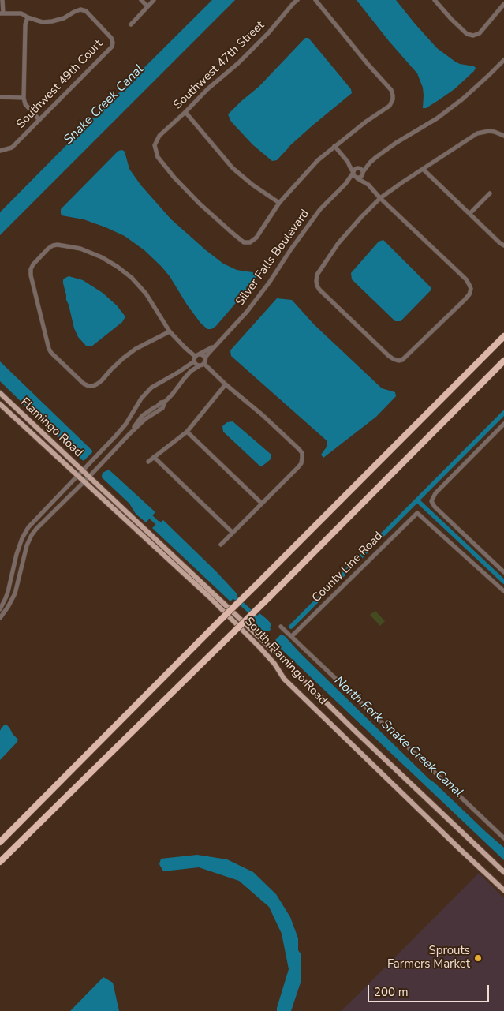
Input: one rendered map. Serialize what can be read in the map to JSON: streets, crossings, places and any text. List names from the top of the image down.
{
  "streets": {
    "main road": ["Flamingo Road", "South Flamingo Road"],
    "street": [
      "Southwest 47th Street",
      "Southwest 49th Court",
      "Silver Falls Boulevard",
      "County Line Road"
    ]
  },
  "crossings": [
    ["Flamingo Road", "South Flamingo Road"]
  ],
  "water": ["Snake Creek Canal", "North Fork Snake Creek Canal"],
  "places": ["Sprouts Farmers Market"],
  "scale_bar": "200 m"
}
